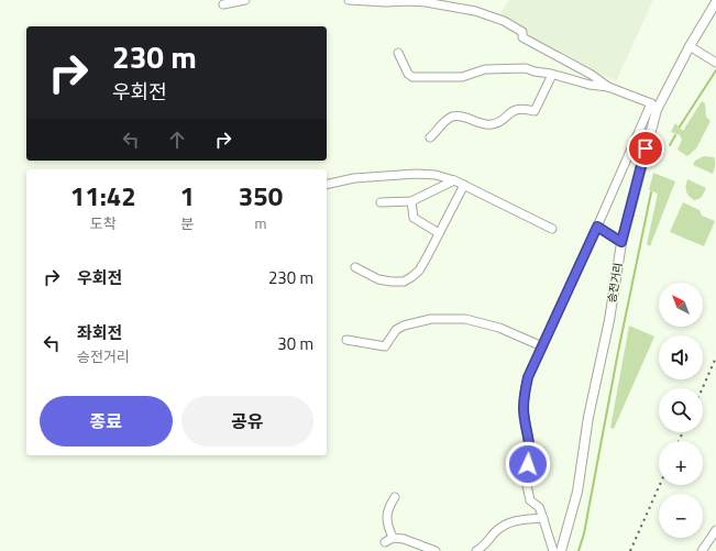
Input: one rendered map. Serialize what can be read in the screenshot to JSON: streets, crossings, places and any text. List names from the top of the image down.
{
  "streets": {
    "main road": ["승전거리"]
  },
  "north": "top left",
  "page": {
    "turn": ["230 m", "우회전"],
    "eta": [
      "11:42",
      "도착",
      "1",
      "분",
      "350",
      "m"
    ],
    "list": [
      {
        "name": "우회전",
        "value": "230 m"
      },
      {
        "name": "좌회전",
        "note": "승전거리",
        "value": "30 m"
      }
    ],
    "map_buttons": ["+", "−"],
    "buttons": ["종료", "공유"]
  }
}
